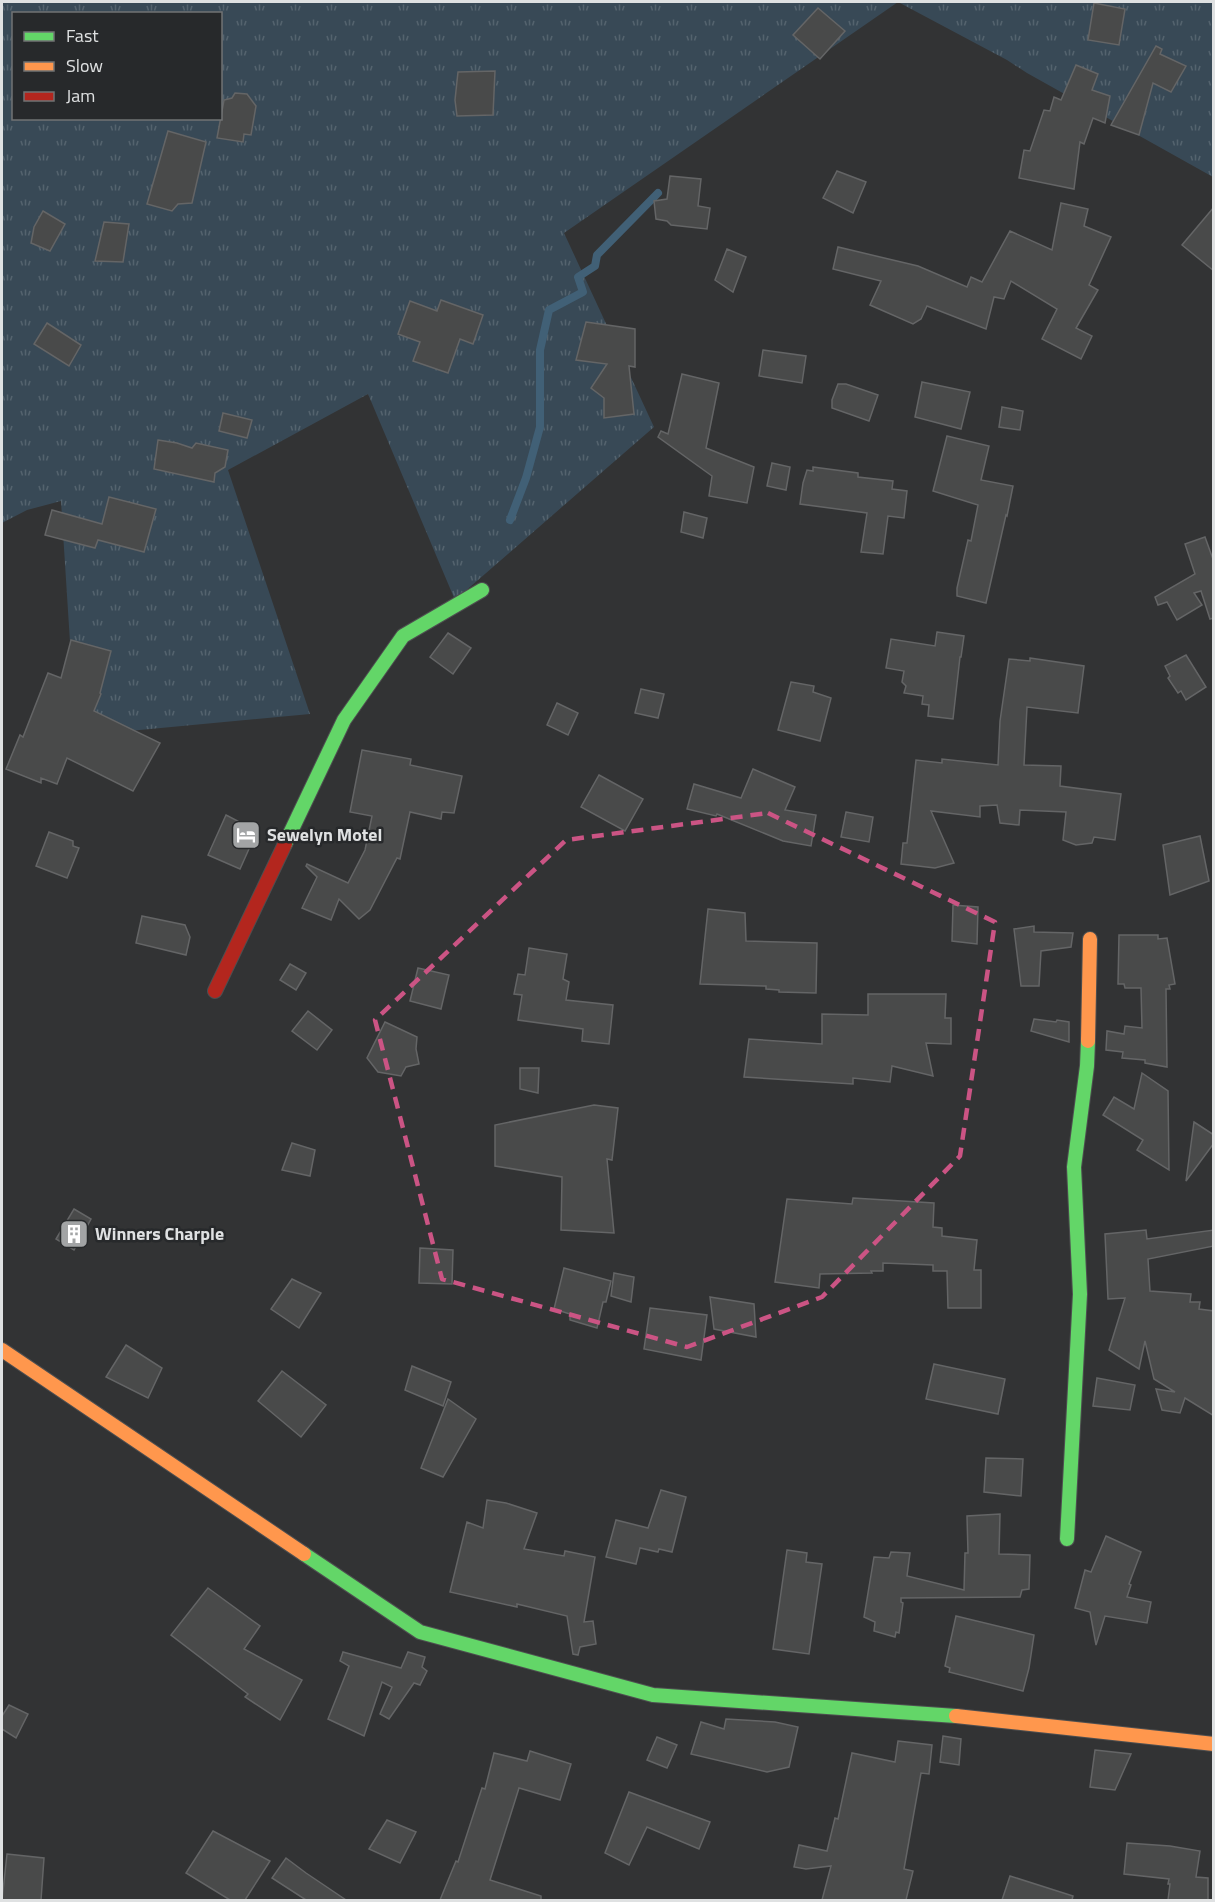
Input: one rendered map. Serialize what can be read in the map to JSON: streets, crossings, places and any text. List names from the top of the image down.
{
  "places": {
    "hotel": ["Sewelyn Motel"],
    "building": ["Winners Charple"]
  },
  "legend": ["Fast", "Slow", "Jam"]
}
